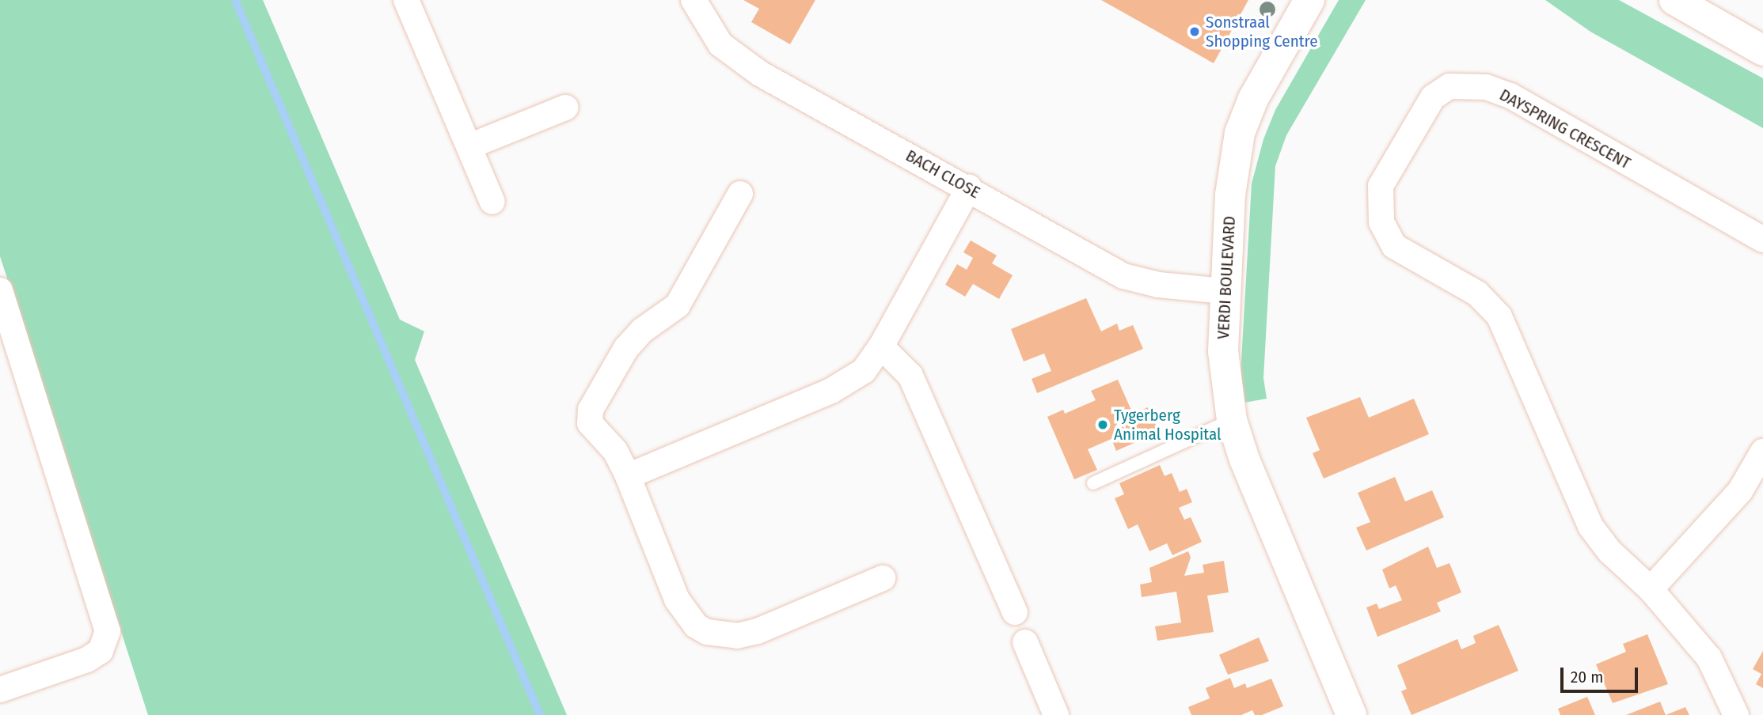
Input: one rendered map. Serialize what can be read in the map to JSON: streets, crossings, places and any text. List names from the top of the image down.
{
  "streets": {
    "street": ["DAYSPRING CRESCENT", "BACH CLOSE", "VERDI BOULEVARD"]
  },
  "crossings": [
    ["BACH CLOSE", "VERDI BOULEVARD"]
  ],
  "places": ["Sonstraal Shopping Centre", "Tygerberg Animal Hospital"],
  "scale_bar": "20 m"
}
